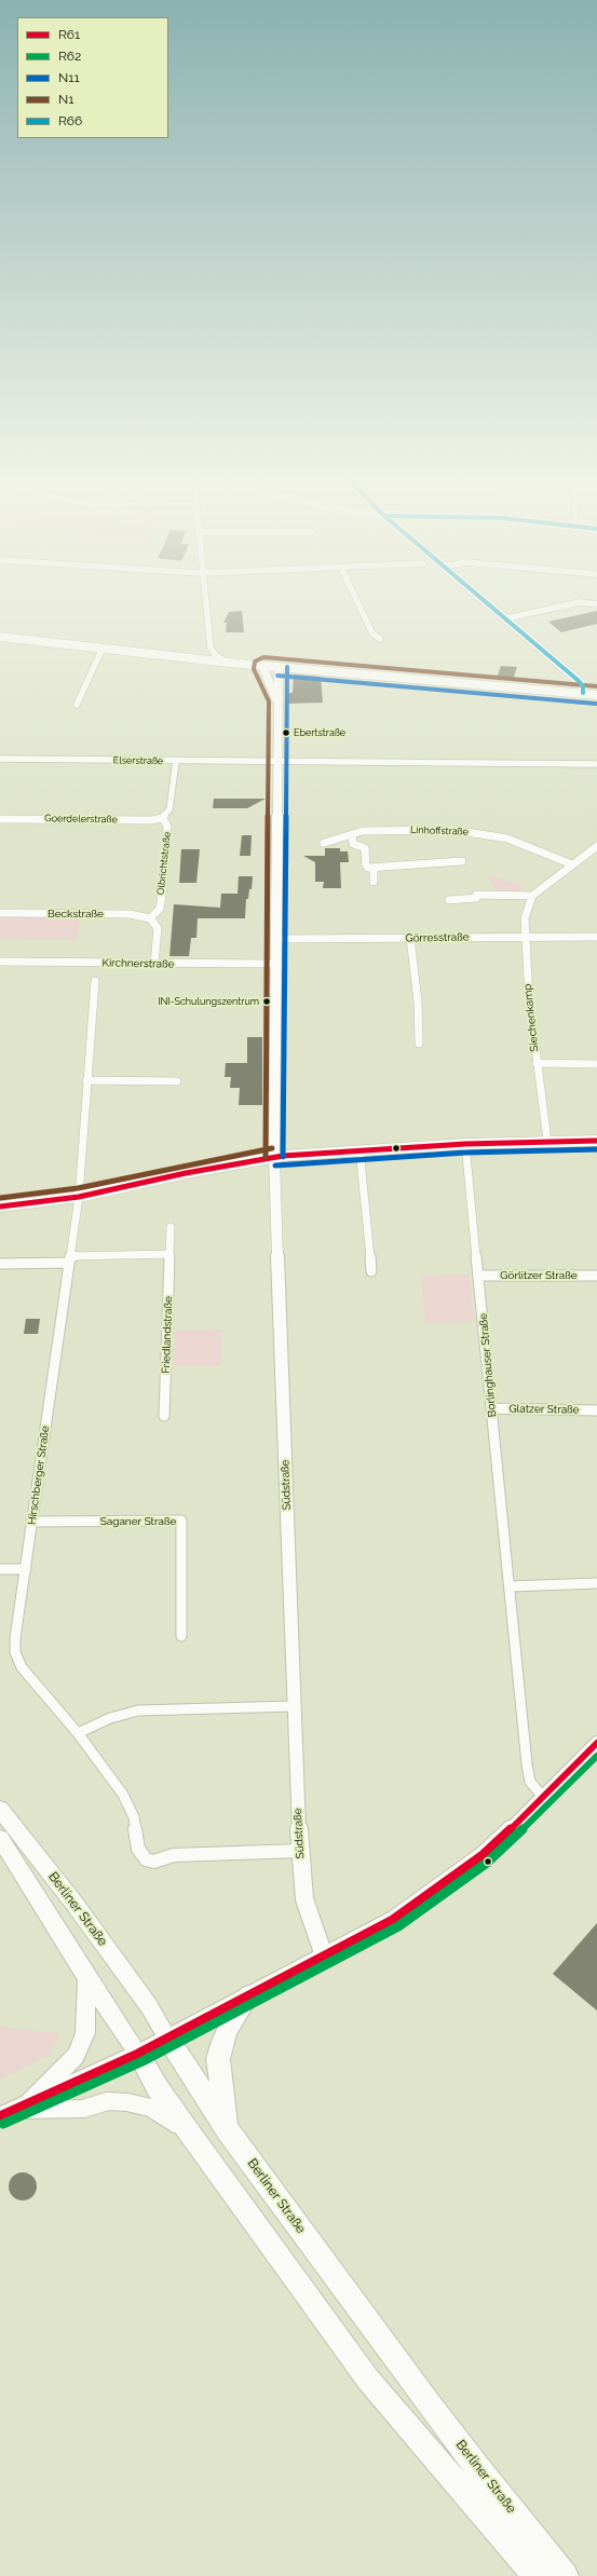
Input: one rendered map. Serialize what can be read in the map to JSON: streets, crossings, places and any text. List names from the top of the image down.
{
  "streets": {
    "highway": ["Berliner Straße"],
    "main road": ["Südstraße"],
    "street": [
      "Elserstraße",
      "Goerdelerstraße",
      "Linhoffstraße",
      "Olbrichtstraße",
      "Beckstraße",
      "Görresstraße",
      "Kirchnerstraße",
      "Siechenkamp",
      "Görlitzer Straße",
      "Friedlandstraße",
      "Borlinghauser Straße",
      "Glatzer Straße",
      "Hirschberger Straße",
      "Saganer Straße"
    ]
  },
  "crossings": [
    ["Elserstraße", "Olbrichtstraße"],
    ["Elserstraße", "Südstraße"],
    ["Goerdelerstraße", "Olbrichtstraße"],
    ["Olbrichtstraße", "Beckstraße"],
    ["Görresstraße", "Siechenkamp"],
    ["Görresstraße", "Südstraße"],
    ["Kirchnerstraße", "Südstraße"],
    ["Görlitzer Straße", "Borlinghauser Straße"],
    ["Borlinghauser Straße", "Glatzer Straße"],
    ["Hirschberger Straße", "Südstraße"],
    ["Hirschberger Straße", "Saganer Straße"]
  ],
  "places": ["Ebertstraße", "INI-Schulungszentrum"],
  "lines": [
    "transit line R66",
    "transit line N1",
    "transit line N11",
    "transit line R61",
    "transit line R62"
  ],
  "legend": [
    "R61",
    "R62",
    "N11",
    "N1",
    "R66"
  ]
}
